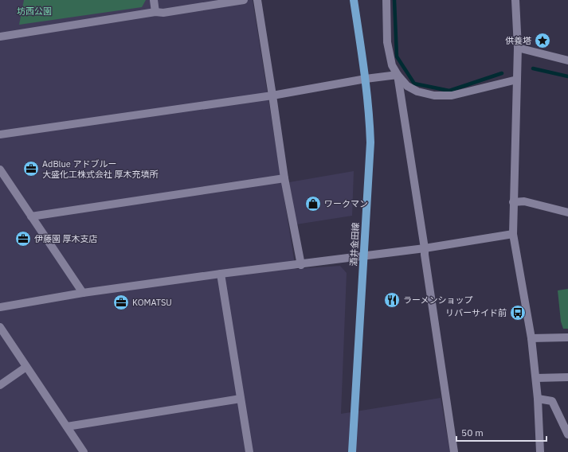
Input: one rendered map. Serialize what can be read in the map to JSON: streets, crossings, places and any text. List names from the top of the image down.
{
  "streets": {
    "main road": ["酒井金田線"]
  },
  "parks": ["坊西公園"],
  "places": {
    "place": ["供養塔"],
    "office": ["AdBlue アドブルー 大盛化工株式会社 厚木充填所", "伊藤園 厚木支店", "KOMATSU"],
    "shop": ["ワークマン"],
    "restaurant": ["ラーメンショップ"],
    "bus stop": ["リバーサイド前"]
  },
  "scale_bar": "50 m"
}
